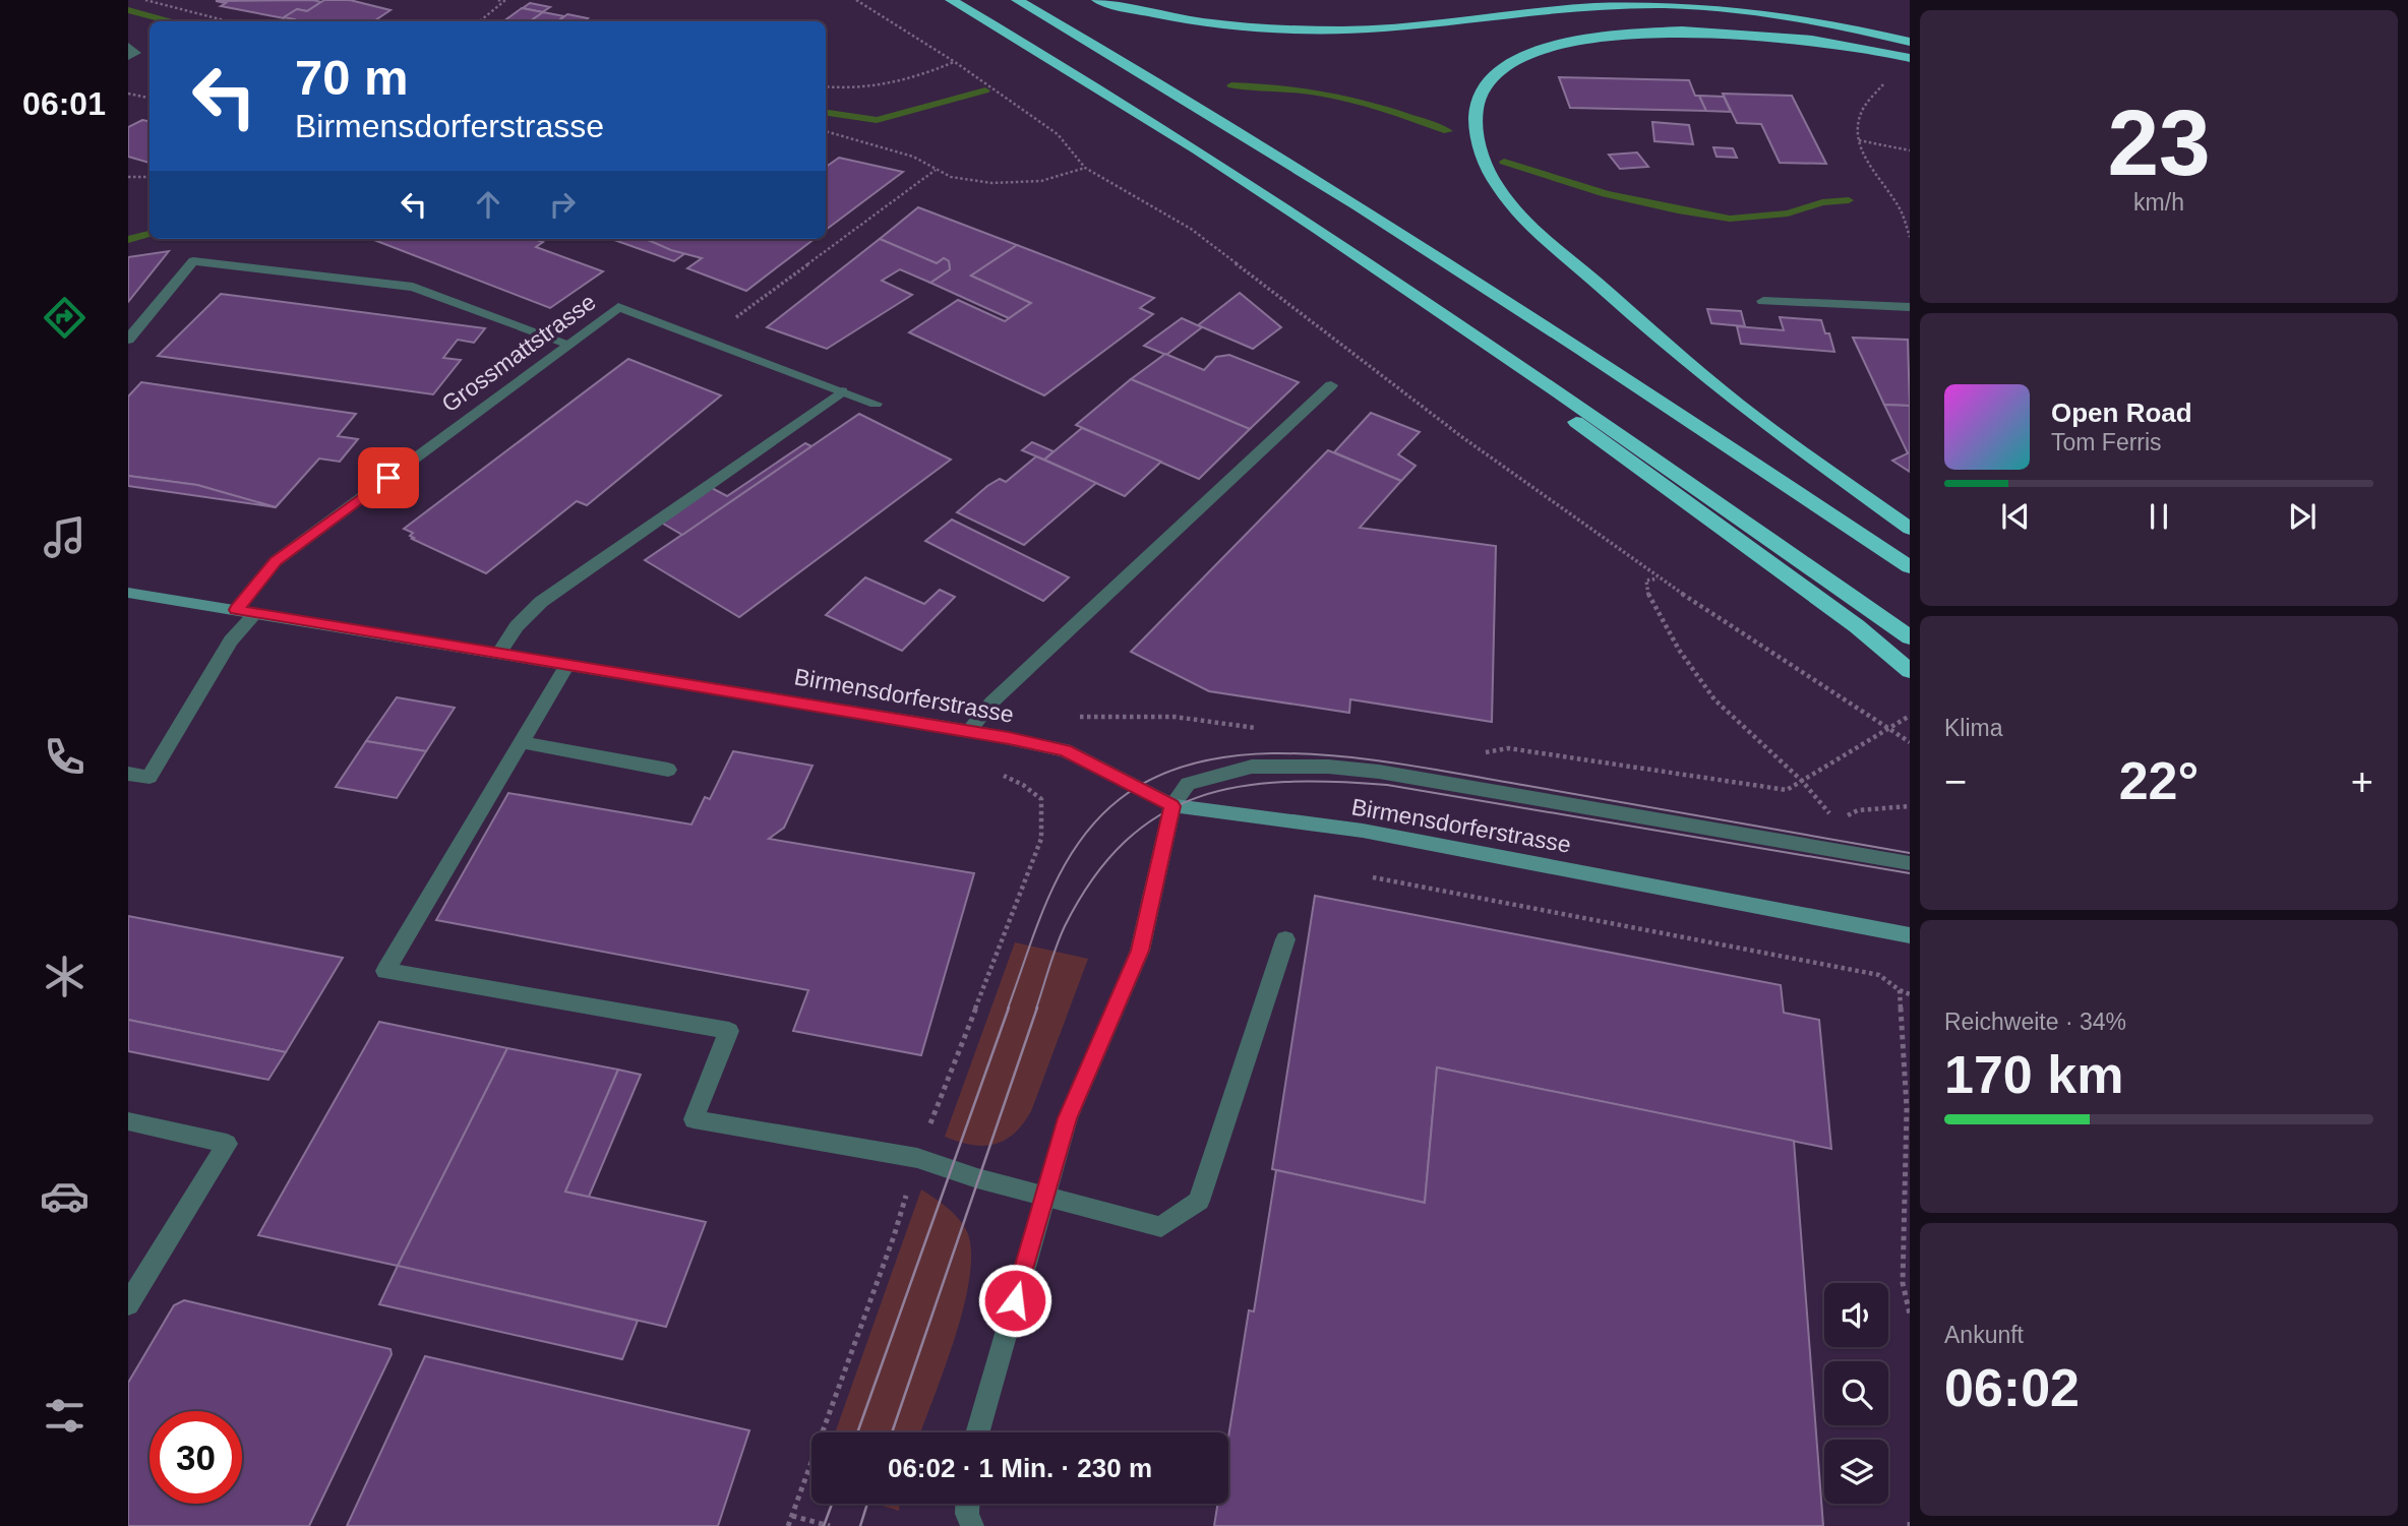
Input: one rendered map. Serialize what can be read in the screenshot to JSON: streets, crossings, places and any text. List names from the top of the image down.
{
  "streets": {
    "main road": ["Birmensdorferstrasse"],
    "street": ["Grossmattstrasse"]
  },
  "crossings": [
    ["Grossmattstrasse", "Birmensdorferstrasse"]
  ],
  "page": {
    "tabs": "06:01",
    "tile": [
      ["23", "km/h"],
      "Klima",
      ["Reichweite · 34%", "170 km"],
      ["Ankunft", "06:02"]
    ],
    "turn": ["70 m", "Birmensdorferstrasse"],
    "song": ["Open Road", "Tom Ferris"],
    "heat": ["−", "22°", "+"],
    "limit": "30",
    "trip": "06:02 · 1 Min. · 230 m"
  }
}
